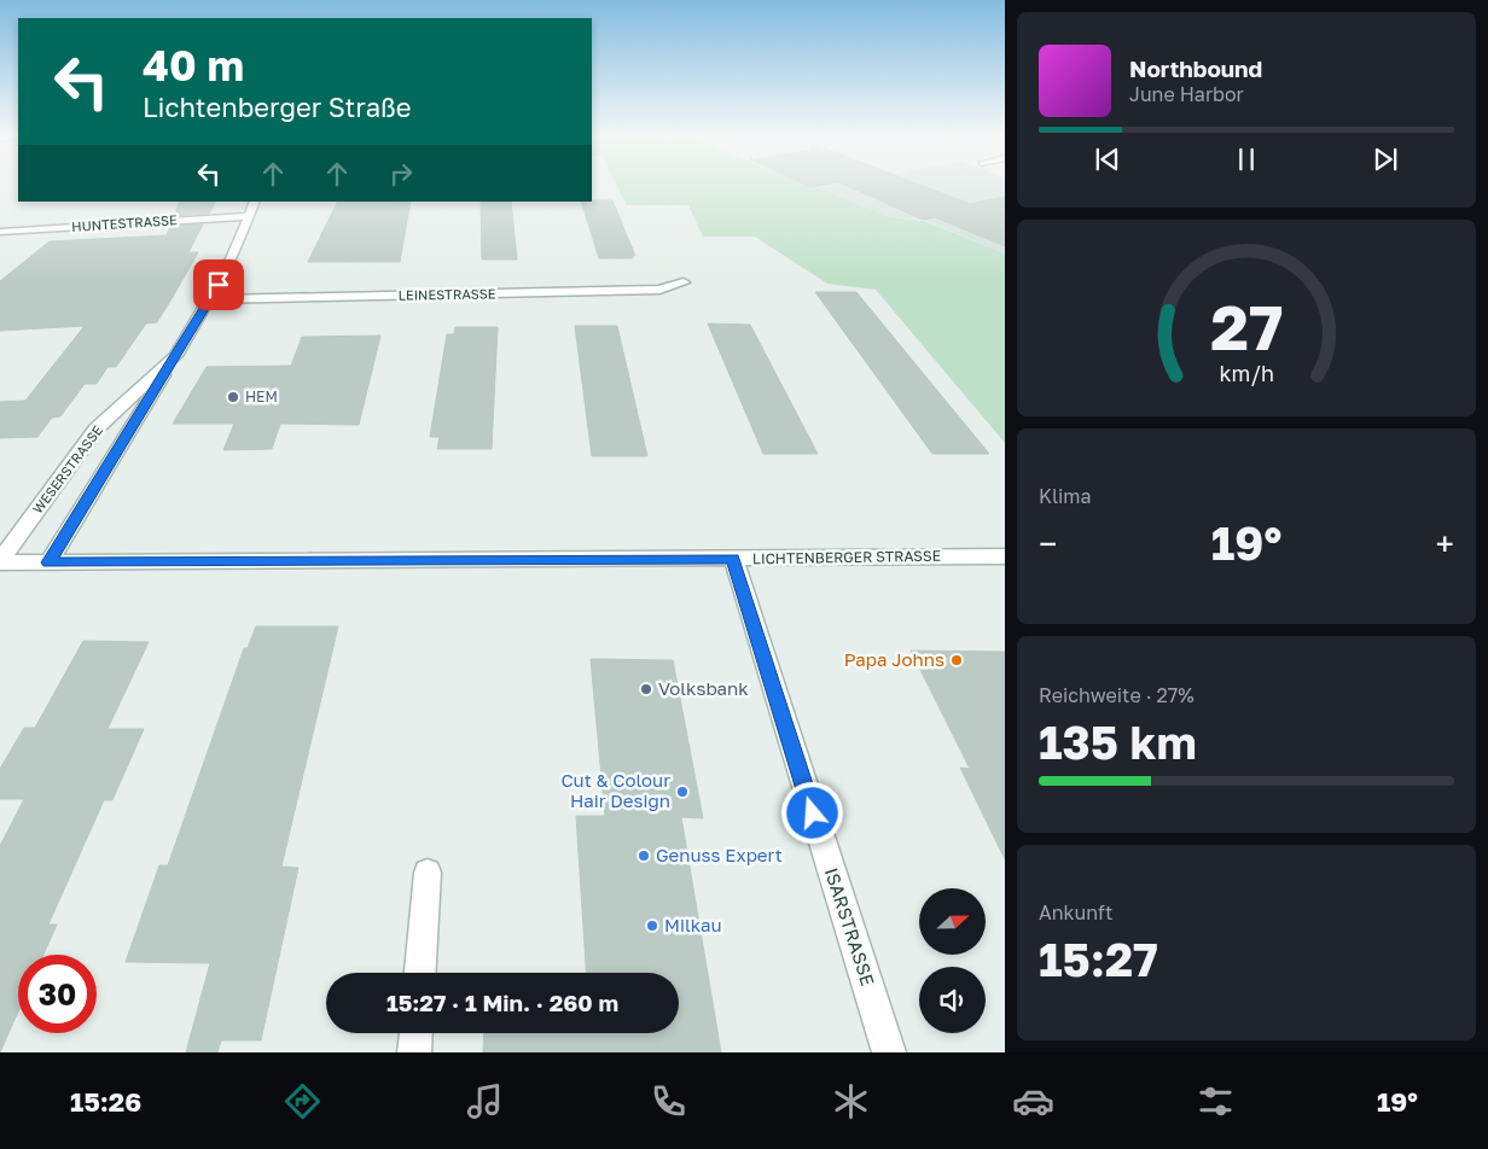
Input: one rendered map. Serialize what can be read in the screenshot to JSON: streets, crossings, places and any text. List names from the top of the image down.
{
  "streets": {
    "street": [
      "HUNTESTRASSE",
      "LEINESTRASSE",
      "WESERSTRASSE",
      "LICHTENBERGER STRASSE",
      "ISARSTRASSE"
    ]
  },
  "crossings": [
    ["HUNTESTRASSE", "WESERSTRASSE"],
    ["LEINESTRASSE", "WESERSTRASSE"],
    ["WESERSTRASSE", "LICHTENBERGER STRASSE"],
    ["LICHTENBERGER STRASSE", "ISARSTRASSE"]
  ],
  "places": [
    "HEM",
    "Papa Johns",
    "Volksbank",
    "Cut & Colour Hair Design",
    "Genuss Expert",
    "Milkau"
  ],
  "north": "right",
  "page": {
    "turn": ["40 m", "Lichtenberger Straße"],
    "song": ["Northbound", "June Harbor"],
    "tile": [
      "Klima",
      ["Reichweite · 27%", "135 km"],
      ["Ankunft", "15:27"]
    ],
    "heat": ["−", "19°", "+"],
    "limit": "30",
    "trip": "15:27 · 1 Min. · 260 m",
    "tabs": ["15:26", "19°"],
    "gauge": ["27", "km/h"]
  }
}
